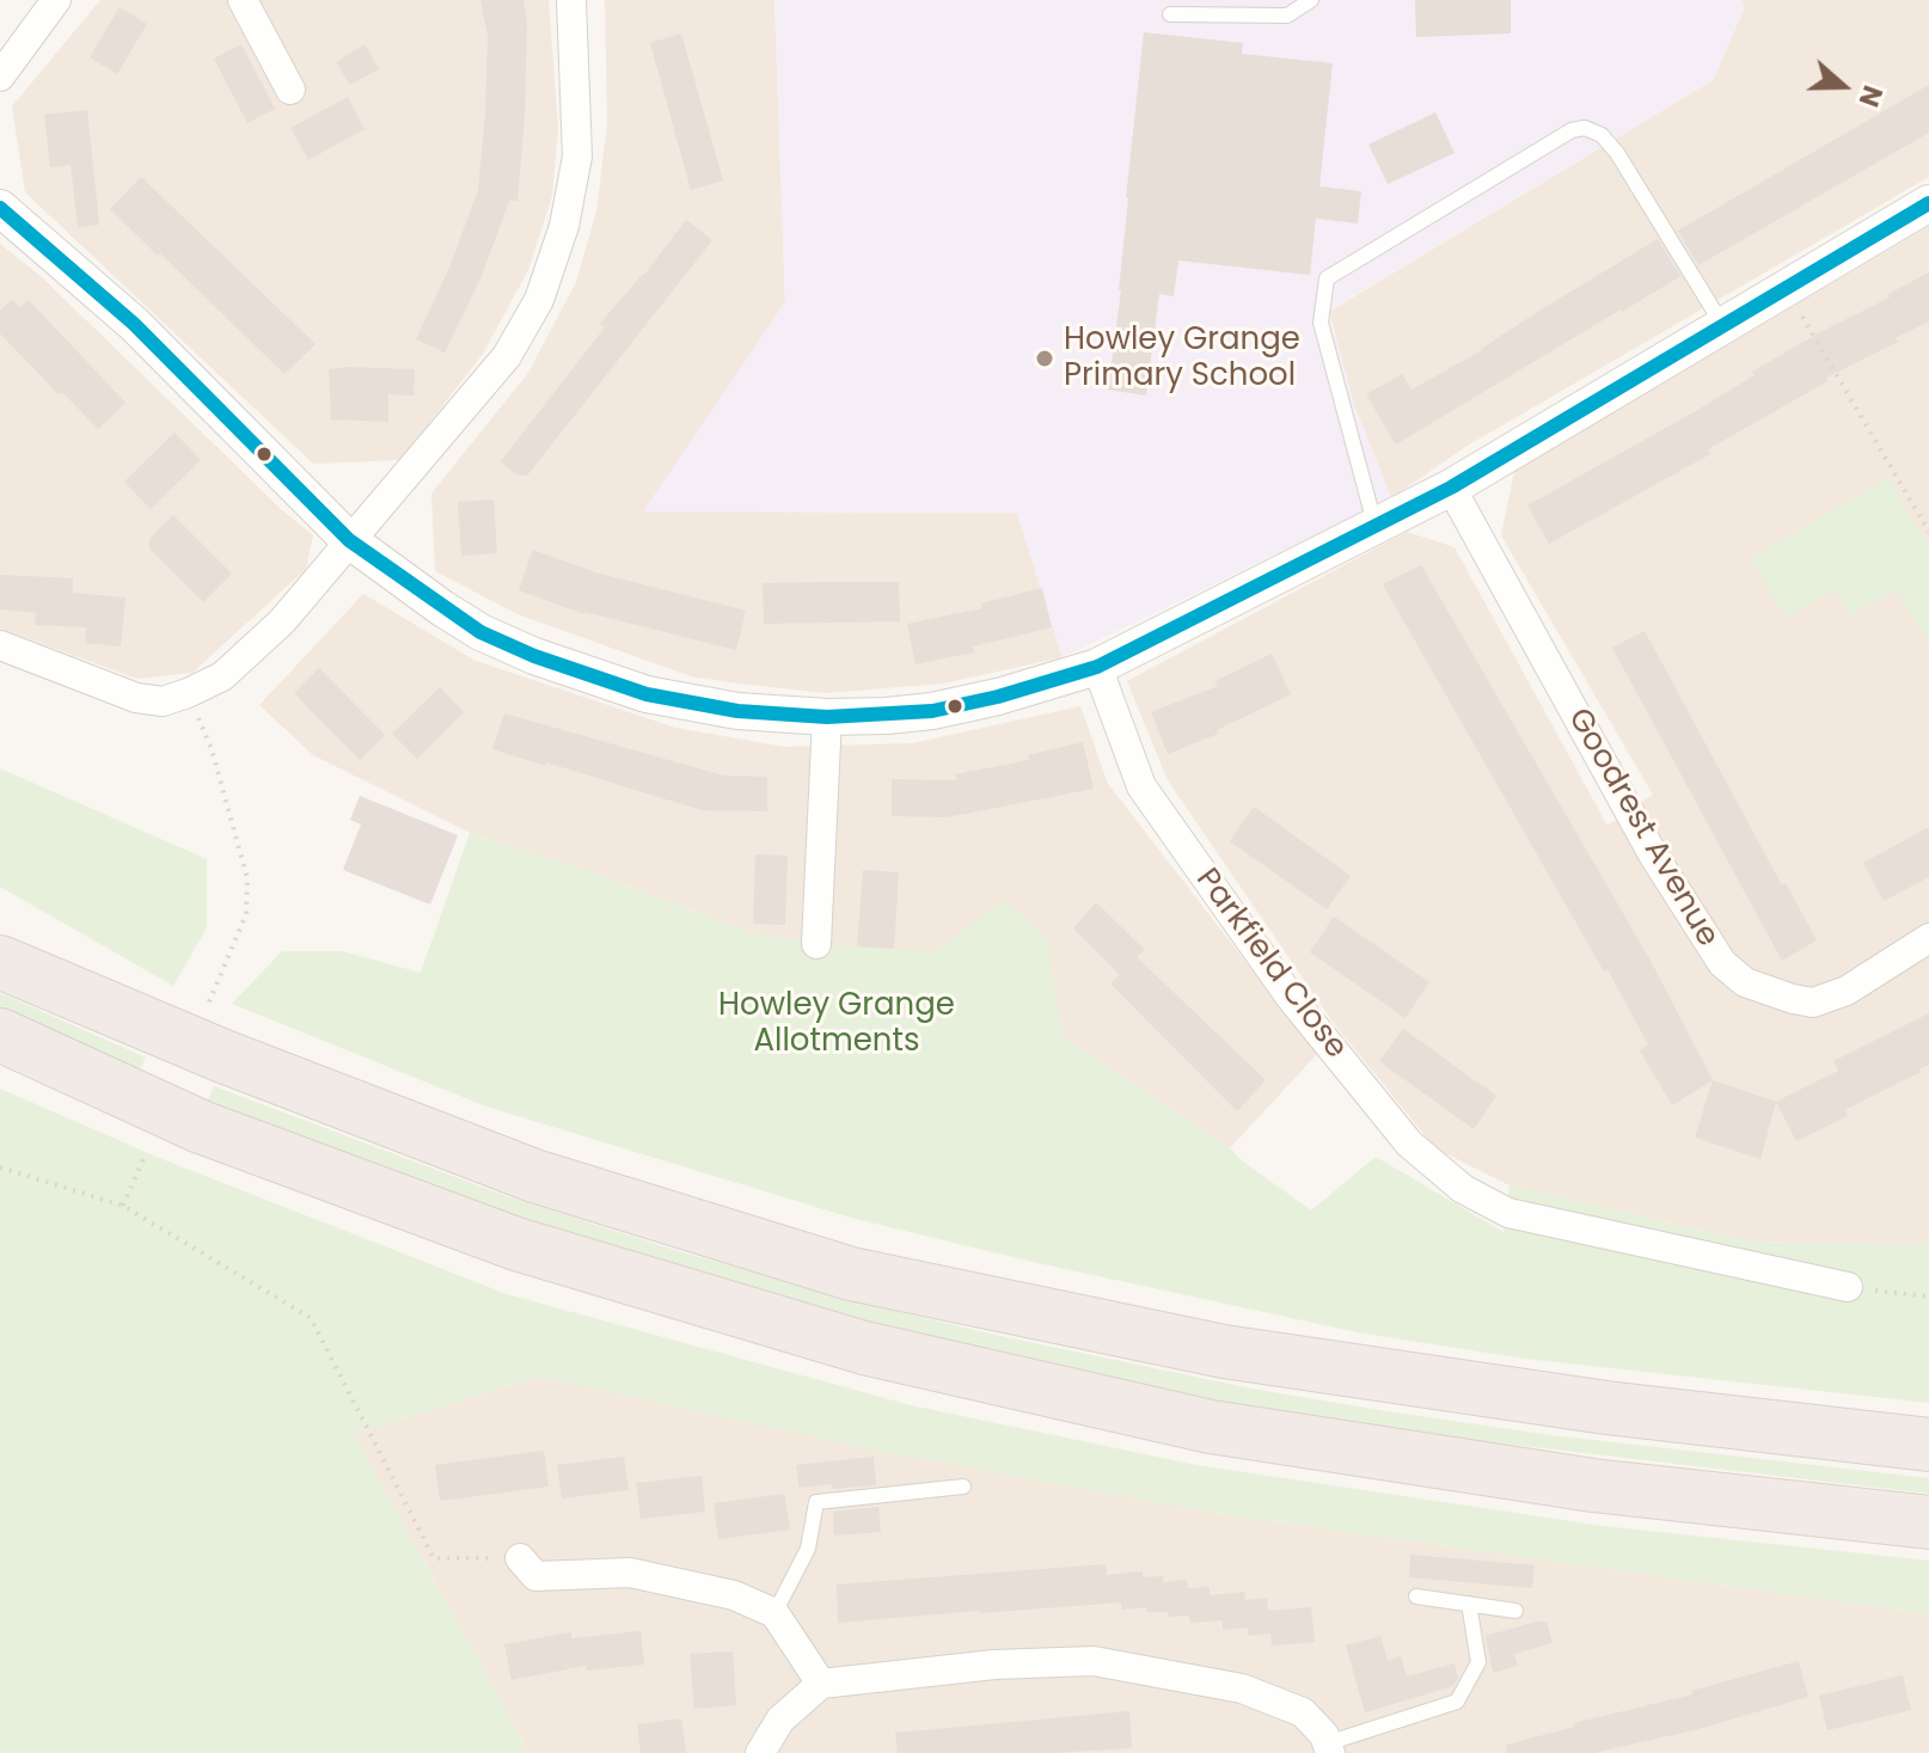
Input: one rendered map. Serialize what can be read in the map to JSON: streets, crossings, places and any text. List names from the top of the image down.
{
  "streets": {
    "street": ["Goodrest Avenue", "Parkfield Close"]
  },
  "parks": ["Howley Grange Allotments"],
  "places": ["Howley Grange Primary School"],
  "north": "right"
}
